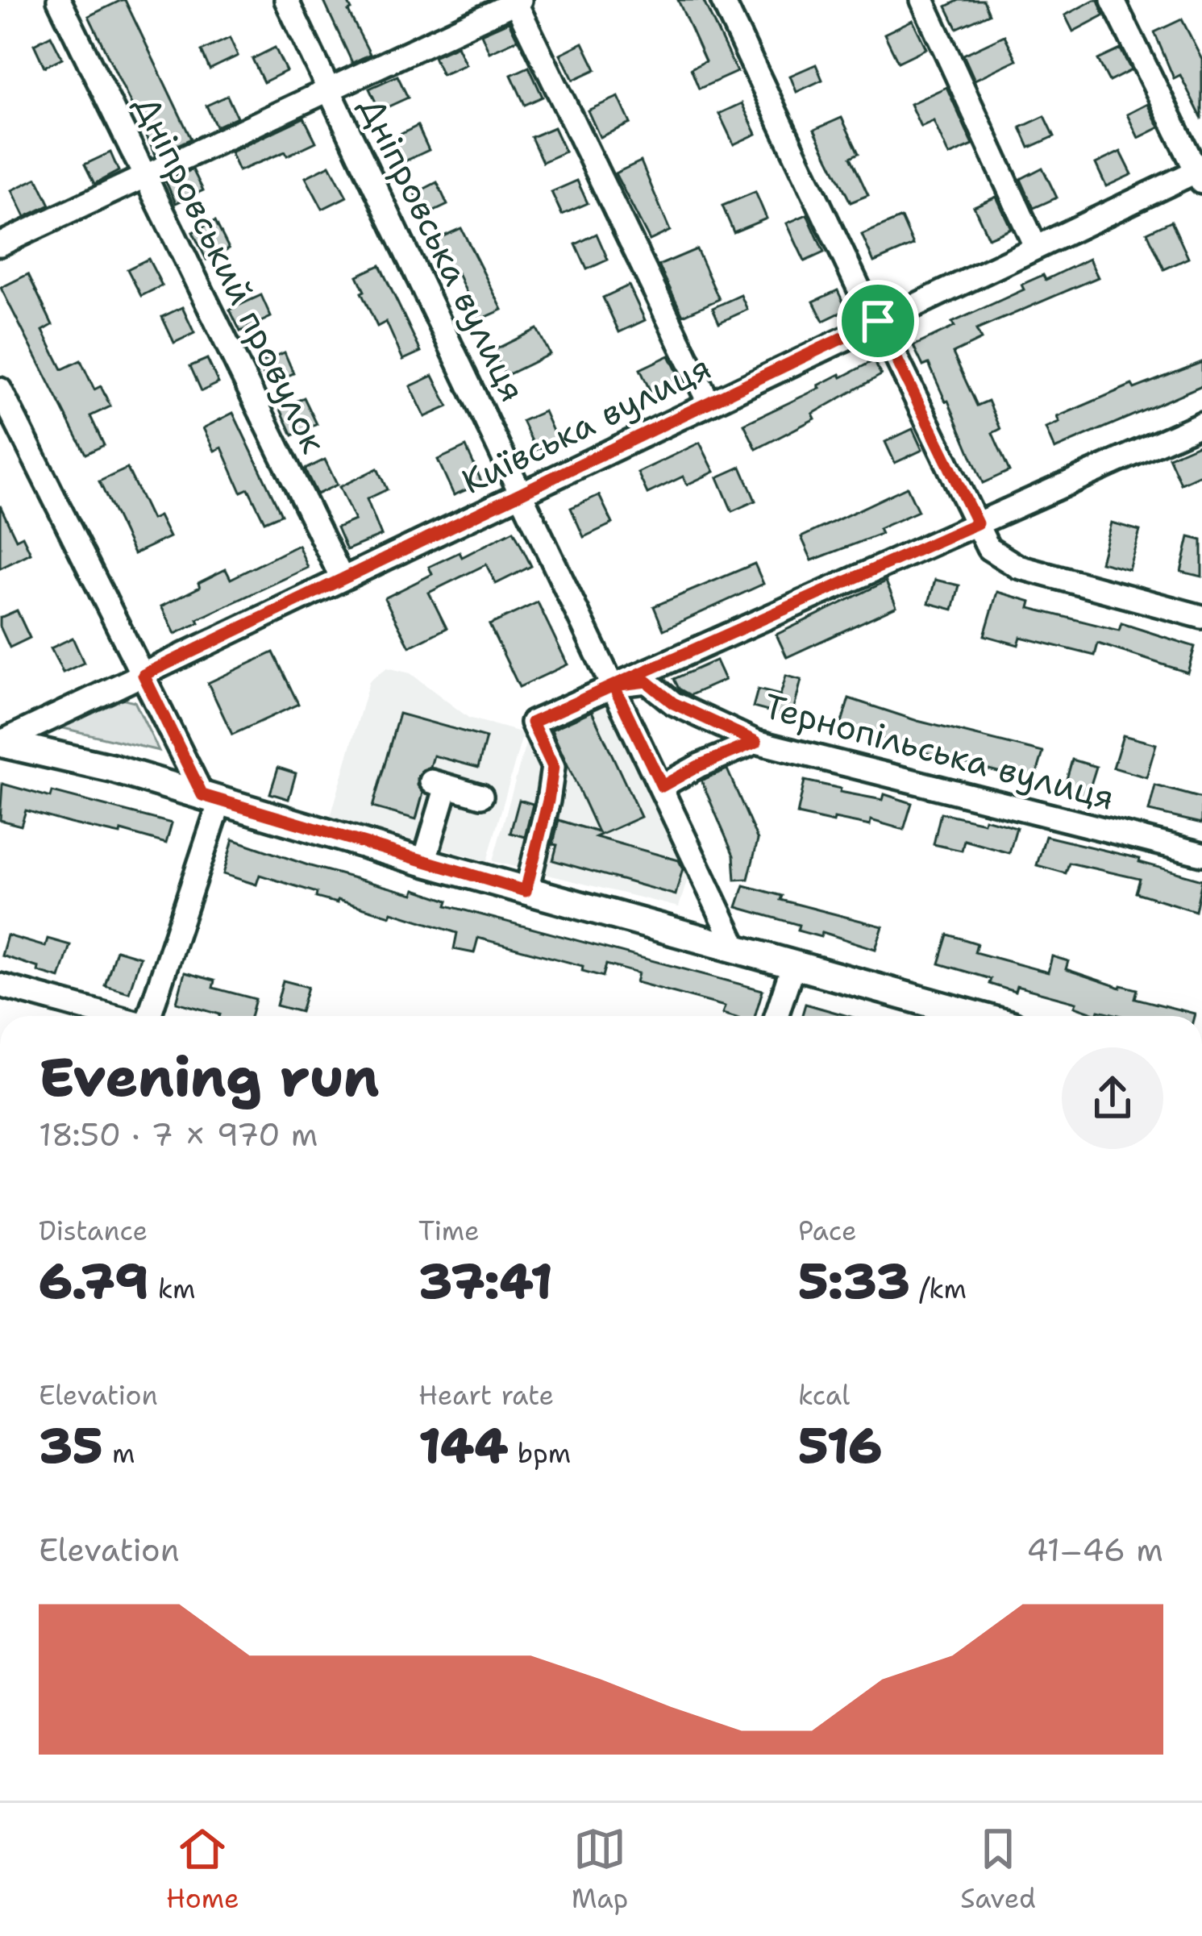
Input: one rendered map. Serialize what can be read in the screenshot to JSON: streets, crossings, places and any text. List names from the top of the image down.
{
  "streets": {
    "street": [
      "Дніпровська вулиця",
      "Дніпровський провулок",
      "Київська вулиця",
      "Тернопільська вулиця"
    ]
  },
  "crossings": [
    ["Дніпровська вулиця", "Київська вулиця"],
    ["Дніпровська вулиця", "Тернопільська вулиця"],
    ["Дніпровський провулок", "Київська вулиця"]
  ],
  "page": {
    "heading": ["Evening run", "18:50 · 7 × 970 m"],
    "stats": [
      ["Distance", "6.79 km"],
      ["Time", "37:41"],
      ["Pace", "5:33 /km"],
      ["Elevation", "35 m"],
      ["Heart rate", "144 bpm"],
      ["kcal", "516"]
    ],
    "chart": ["Elevation", "41–46 m"],
    "tabs": ["Home", "Map", "Saved"]
  }
}
